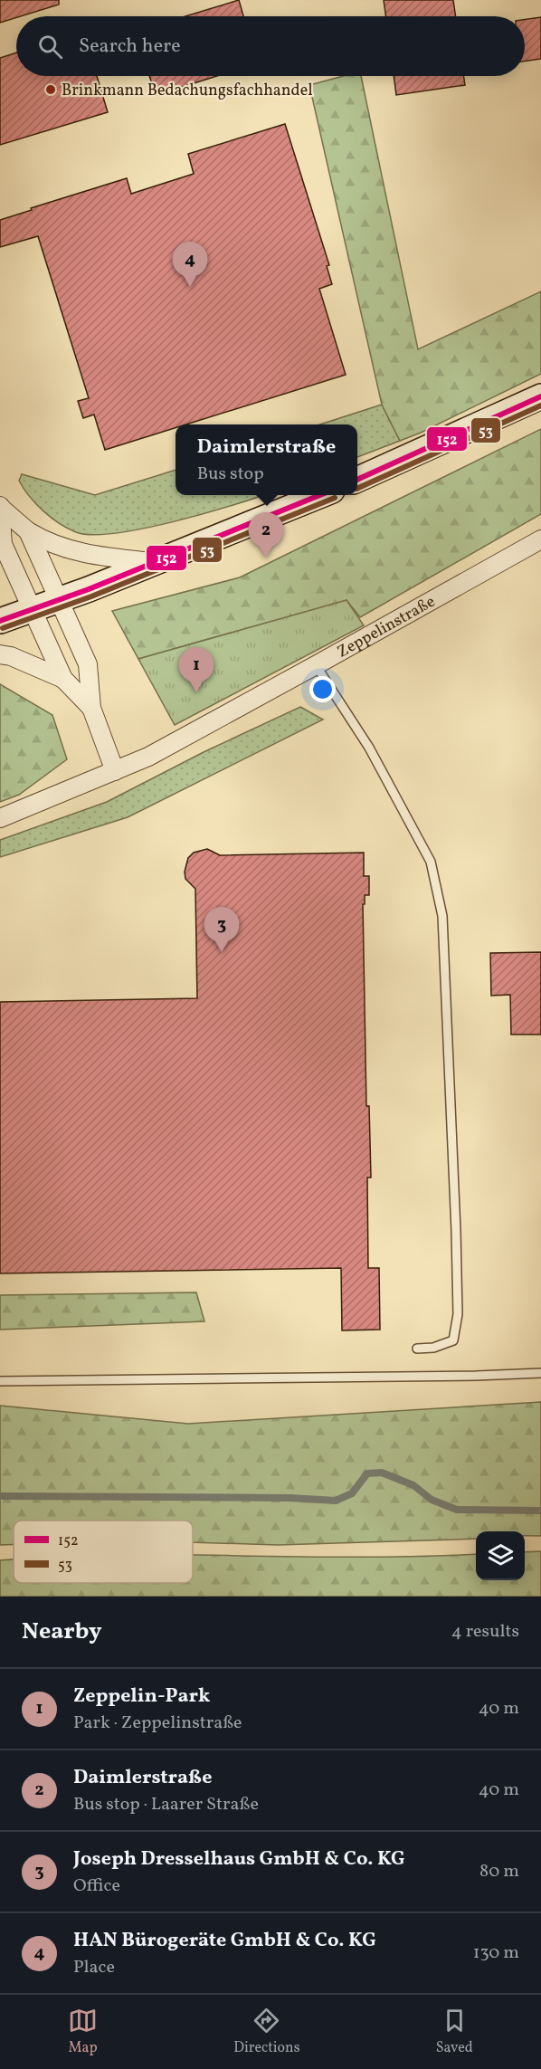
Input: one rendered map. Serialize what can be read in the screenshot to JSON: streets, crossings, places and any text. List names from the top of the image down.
{
  "streets": {
    "street": ["Zeppelinstraße"]
  },
  "places": ["Brinkmann Bedachungsfachhandel"],
  "lines": ["transit line 152", "transit line 53"],
  "legend": ["152", "53"],
  "page": {
    "search": "Search here",
    "pins": [
      "4",
      "2",
      "1",
      "3"
    ],
    "popup": ["Daimlerstraße", "Bus stop"],
    "heading": ["Nearby", "4 results"],
    "list": [
      {
        "mark": "1",
        "name": "Zeppelin-Park",
        "note": "Park · Zeppelinstraße",
        "value": "40 m"
      },
      {
        "mark": "2",
        "name": "Daimlerstraße",
        "note": "Bus stop · Laarer Straße",
        "value": "40 m"
      },
      {
        "mark": "3",
        "name": "Joseph Dresselhaus GmbH & Co. KG",
        "note": "Office",
        "value": "80 m"
      },
      {
        "mark": "4",
        "name": "HAN Bürogeräte GmbH & Co. KG",
        "note": "Place",
        "value": "130 m"
      }
    ],
    "nav": ["Map", "Directions", "Saved"]
  }
}
